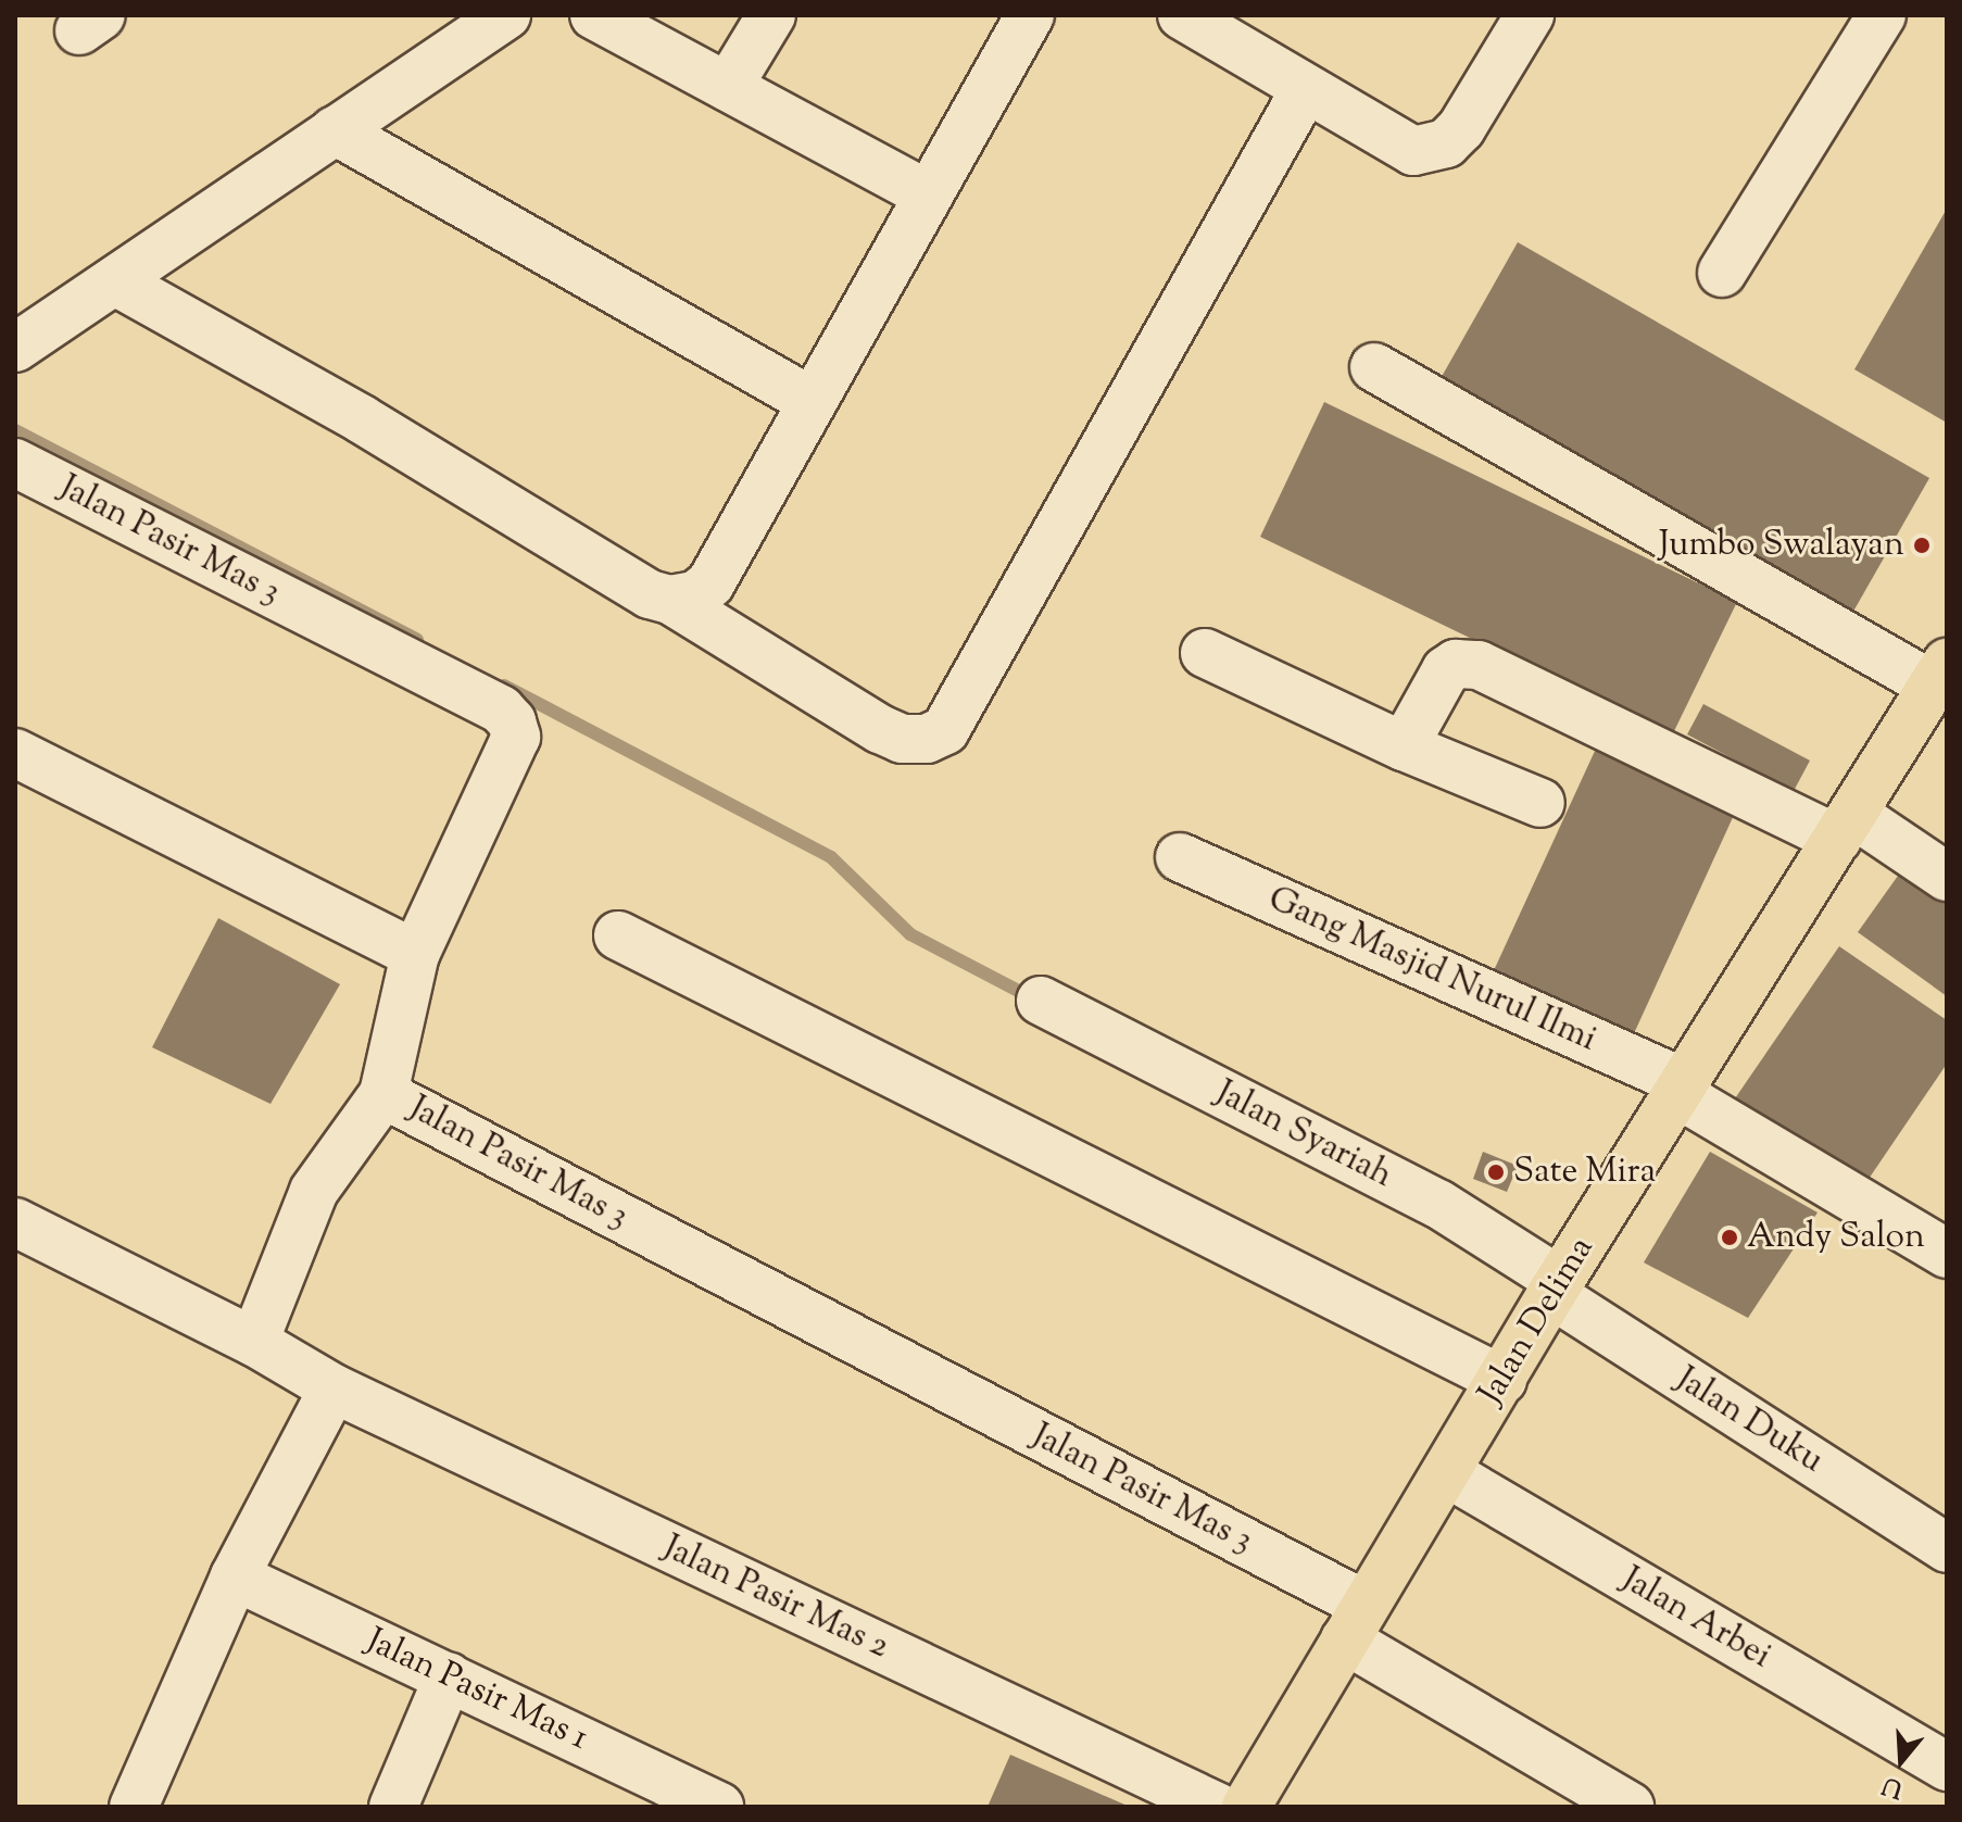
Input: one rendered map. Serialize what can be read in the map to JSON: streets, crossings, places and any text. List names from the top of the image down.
{
  "streets": {
    "main road": ["Jalan Delima"],
    "street": [
      "Jalan Pasir Mas 3",
      "Gang Masjid Nurul Ilmi",
      "Jalan Syariah",
      "Jalan Duku",
      "Jalan Pasir Mas 2",
      "Jalan Arbei",
      "Jalan Pasir Mas 1"
    ]
  },
  "crossings": [
    ["Jalan Pasir Mas 3", "Jalan Delima"],
    ["Gang Masjid Nurul Ilmi", "Jalan Delima"],
    ["Jalan Syariah", "Jalan Delima"],
    ["Jalan Syariah", "Jalan Duku"],
    ["Jalan Delima", "Jalan Duku"],
    ["Jalan Delima", "Jalan Arbei"]
  ],
  "places": ["Jumbo Swalayan", "Sate Mira", "Andy Salon"],
  "north": "bottom"
}
